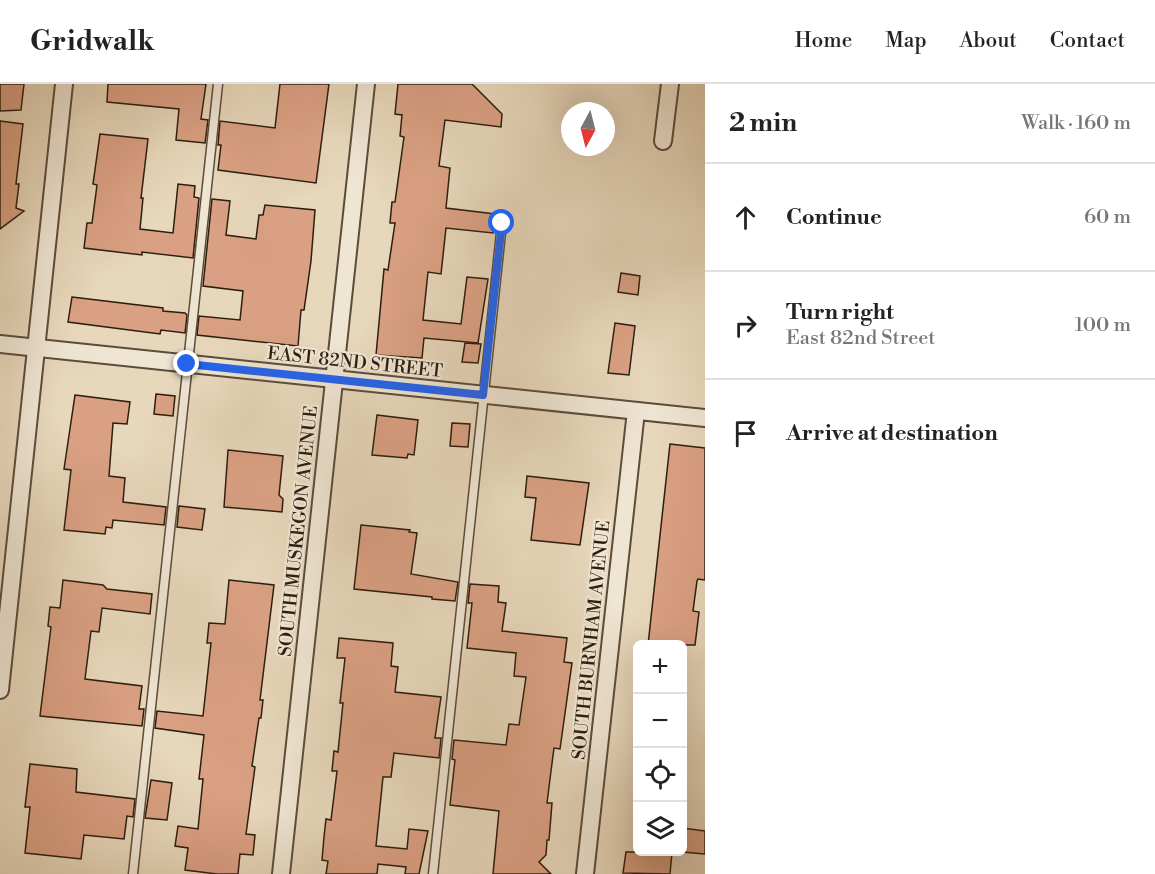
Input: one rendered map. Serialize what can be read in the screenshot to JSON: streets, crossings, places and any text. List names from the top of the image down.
{
  "streets": {
    "street": ["EAST 82ND STREET", "SOUTH MUSKEGON AVENUE", "SOUTH BURNHAM AVENUE"]
  },
  "crossings": [
    ["EAST 82ND STREET", "SOUTH MUSKEGON AVENUE"],
    ["EAST 82ND STREET", "SOUTH BURNHAM AVENUE"]
  ],
  "north": "bottom",
  "page": {
    "header": "Gridwalk",
    "nav": [
      "Home",
      "Map",
      "About",
      "Contact"
    ],
    "heading": ["2 min", "Walk · 160 m"],
    "list": [
      ["Continue", "60 m"],
      ["Turn right", "East 82nd Street", "100 m"],
      "Arrive at destination"
    ],
    "map_buttons": ["+", "−"]
  }
}
